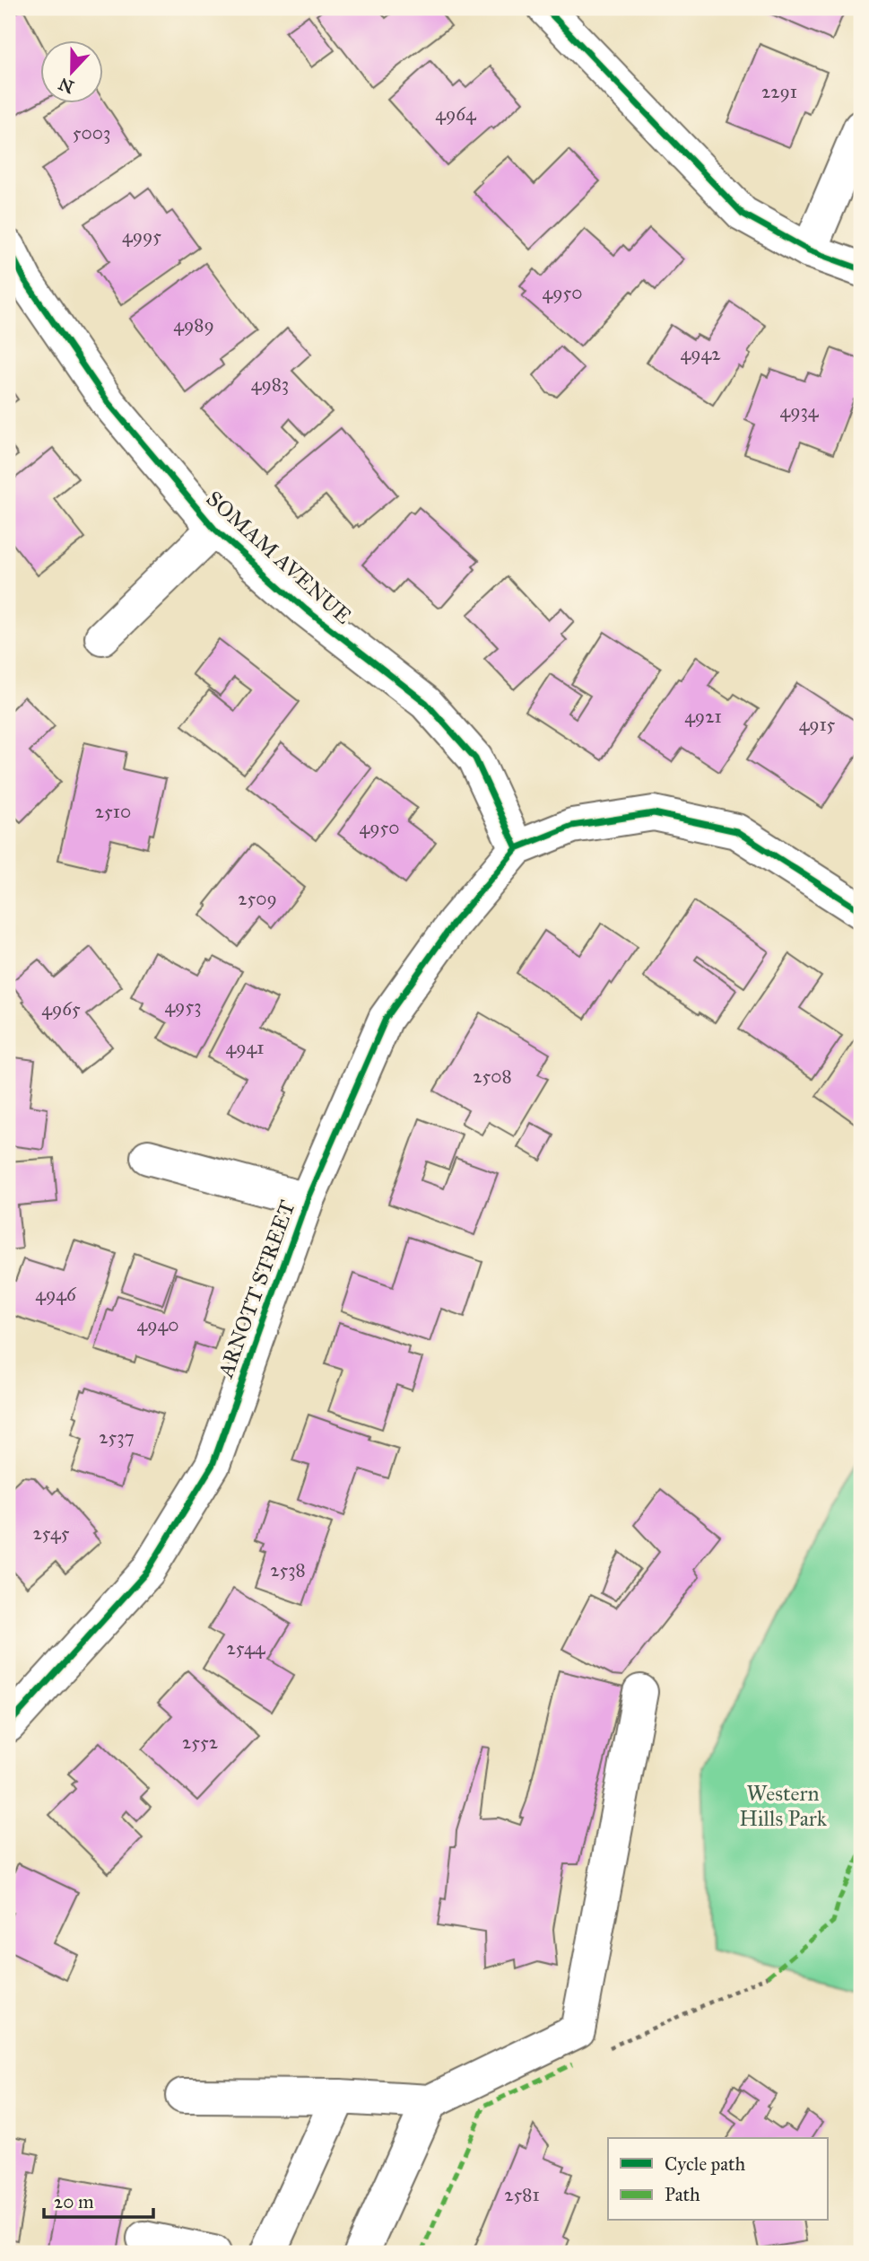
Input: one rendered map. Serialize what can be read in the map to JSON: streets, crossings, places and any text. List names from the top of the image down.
{
  "streets": {
    "street": ["SOMAM AVENUE", "ARNOTT STREET"]
  },
  "crossings": [
    ["SOMAM AVENUE", "ARNOTT STREET"]
  ],
  "parks": ["Western Hills Park"],
  "house_numbers": [
    "2291",
    "4964",
    "5003",
    "4995",
    "4950",
    "4989",
    "4942",
    "4983",
    "4934",
    "4921",
    "4915",
    "2510",
    "4950",
    "2509",
    "4953",
    "4965",
    "4941",
    "2508",
    "4946",
    "4940",
    "2537",
    "2545",
    "2538",
    "2544",
    "2552",
    "2581"
  ],
  "legend": ["Cycle path", "Path"],
  "scale_bar": "20 m",
  "north": "bottom"
}
